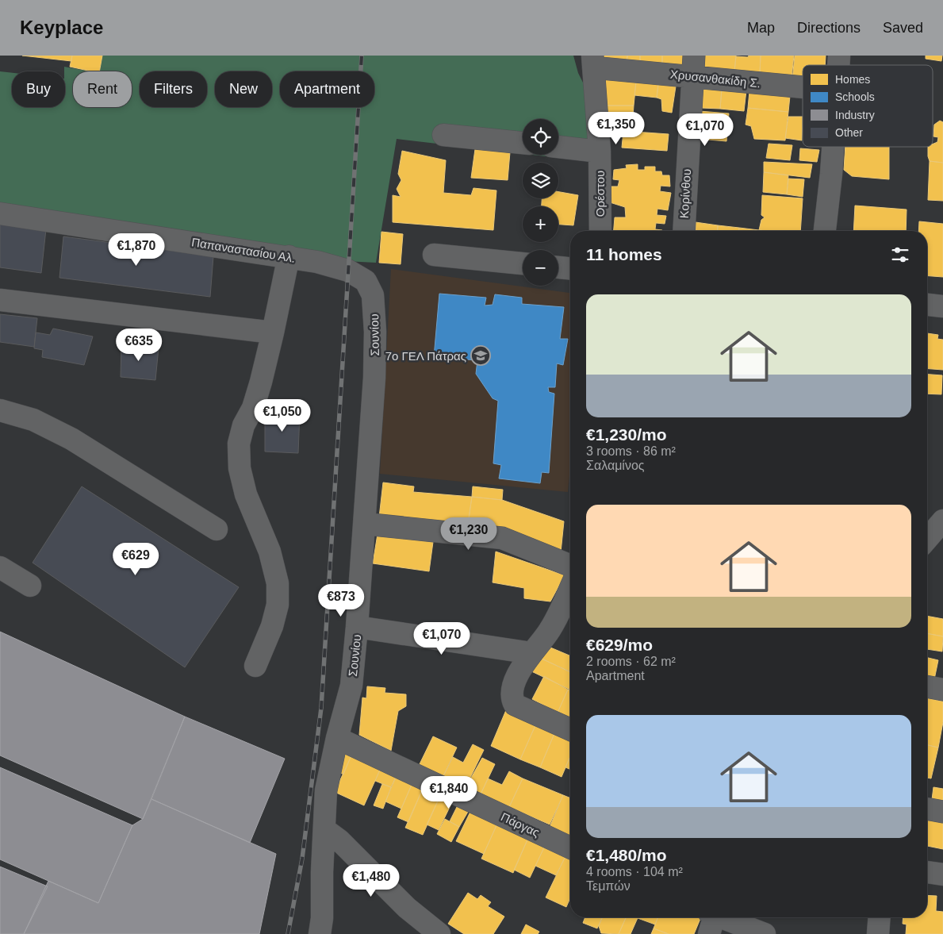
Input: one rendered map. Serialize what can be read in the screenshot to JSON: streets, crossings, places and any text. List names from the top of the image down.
{
  "streets": {
    "street": [
      "Χρυσανθακίδη Σ.",
      "Ορέστου",
      "Κορίνθου",
      "Παπαναστασίου Αλ.",
      "Σουνίου",
      "Πάργας"
    ]
  },
  "crossings": [
    ["Χρυσανθακίδη Σ.", "Ορέστου"],
    ["Χρυσανθακίδη Σ.", "Κορίνθου"],
    ["Παπαναστασίου Αλ.", "Σουνίου"],
    ["Σουνίου", "Πάργας"]
  ],
  "places": {
    "school or university": ["7ο ΓΕΛ Πάτρας"]
  },
  "legend": [
    "Homes",
    "Schools",
    "Industry",
    "Other"
  ],
  "page": {
    "header": "Keyplace",
    "nav": ["Map", "Directions", "Saved"],
    "chip": [
      "Buy",
      "Rent",
      "Filters",
      "New",
      "Apartment"
    ],
    "price": [
      "€1,350",
      "€1,070",
      "€1,870",
      "€635",
      "€1,050",
      "€1,230",
      "€629",
      "€873",
      "€1,070",
      "€1,840",
      "€1,480"
    ],
    "map_buttons": ["+", "−"],
    "heading": "11 homes",
    "list": [
      {
        "name": "€1,230/mo",
        "note": "3 rooms · 86 m² · Σαλαμίνος"
      },
      {
        "name": "€629/mo",
        "note": "2 rooms · 62 m² · Apartment"
      },
      {
        "name": "€1,480/mo",
        "note": "4 rooms · 104 m² · Τεμπών"
      }
    ]
  }
}
